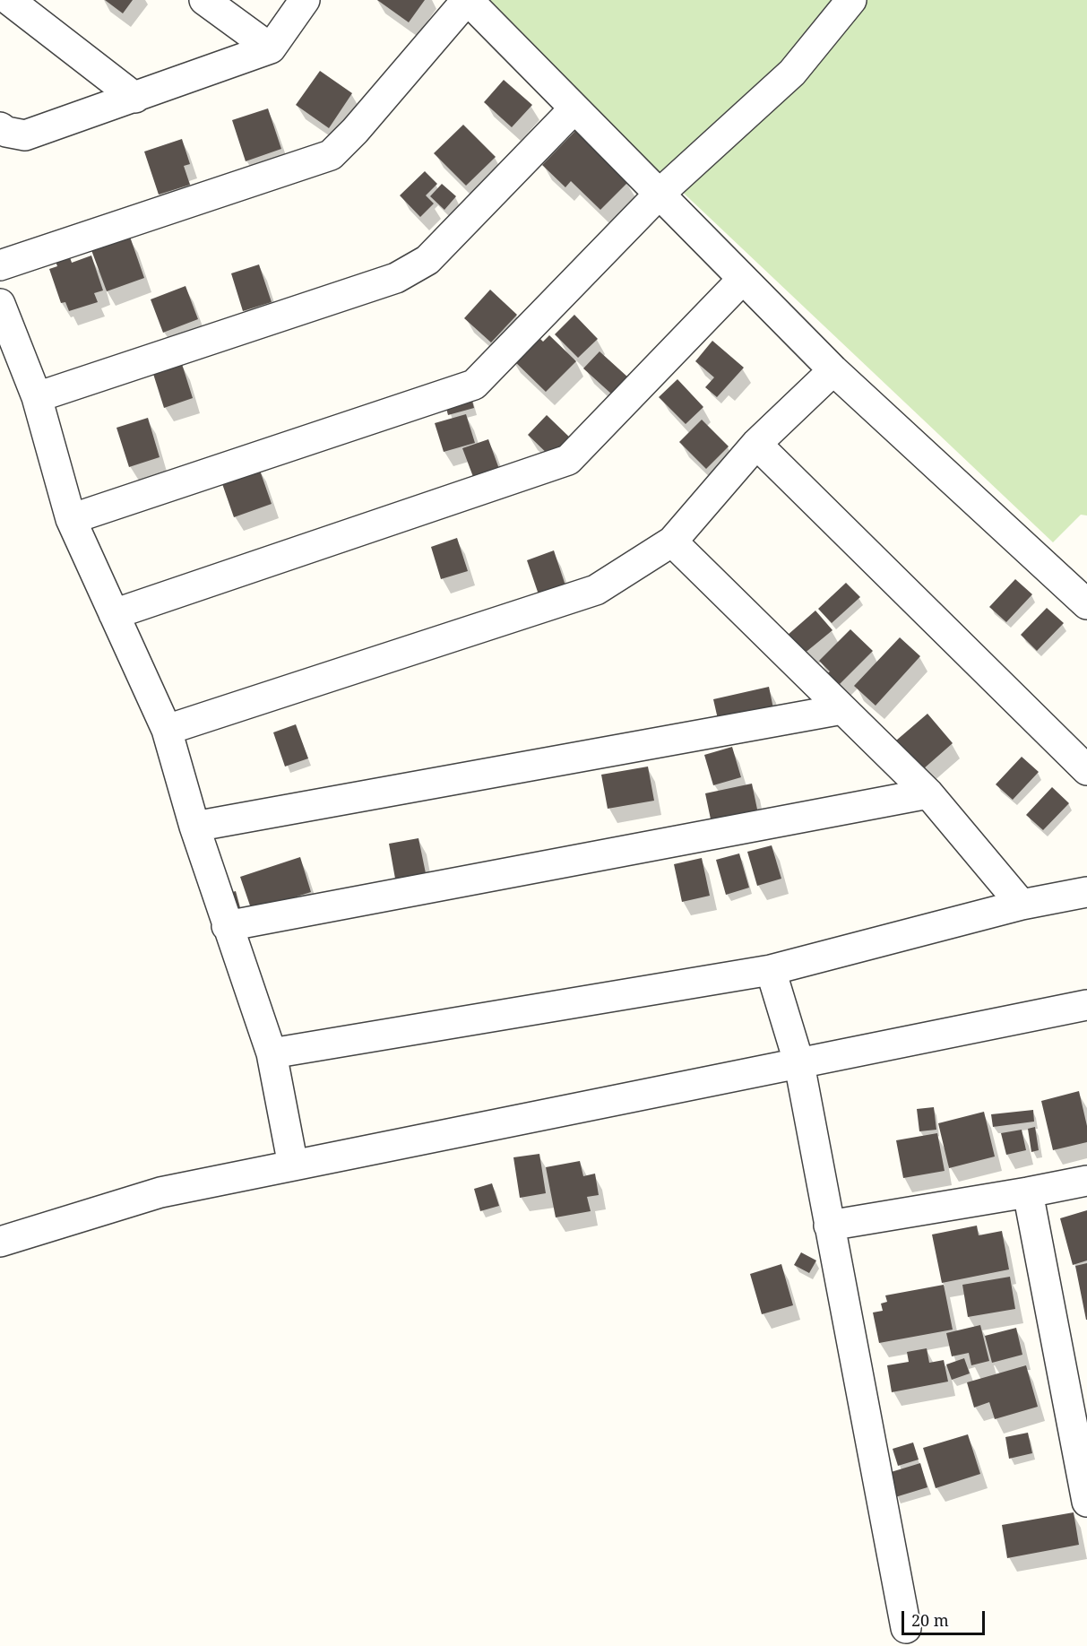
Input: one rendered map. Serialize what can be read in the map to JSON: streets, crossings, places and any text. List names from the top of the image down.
{
  "scale_bar": "20 m"
}
